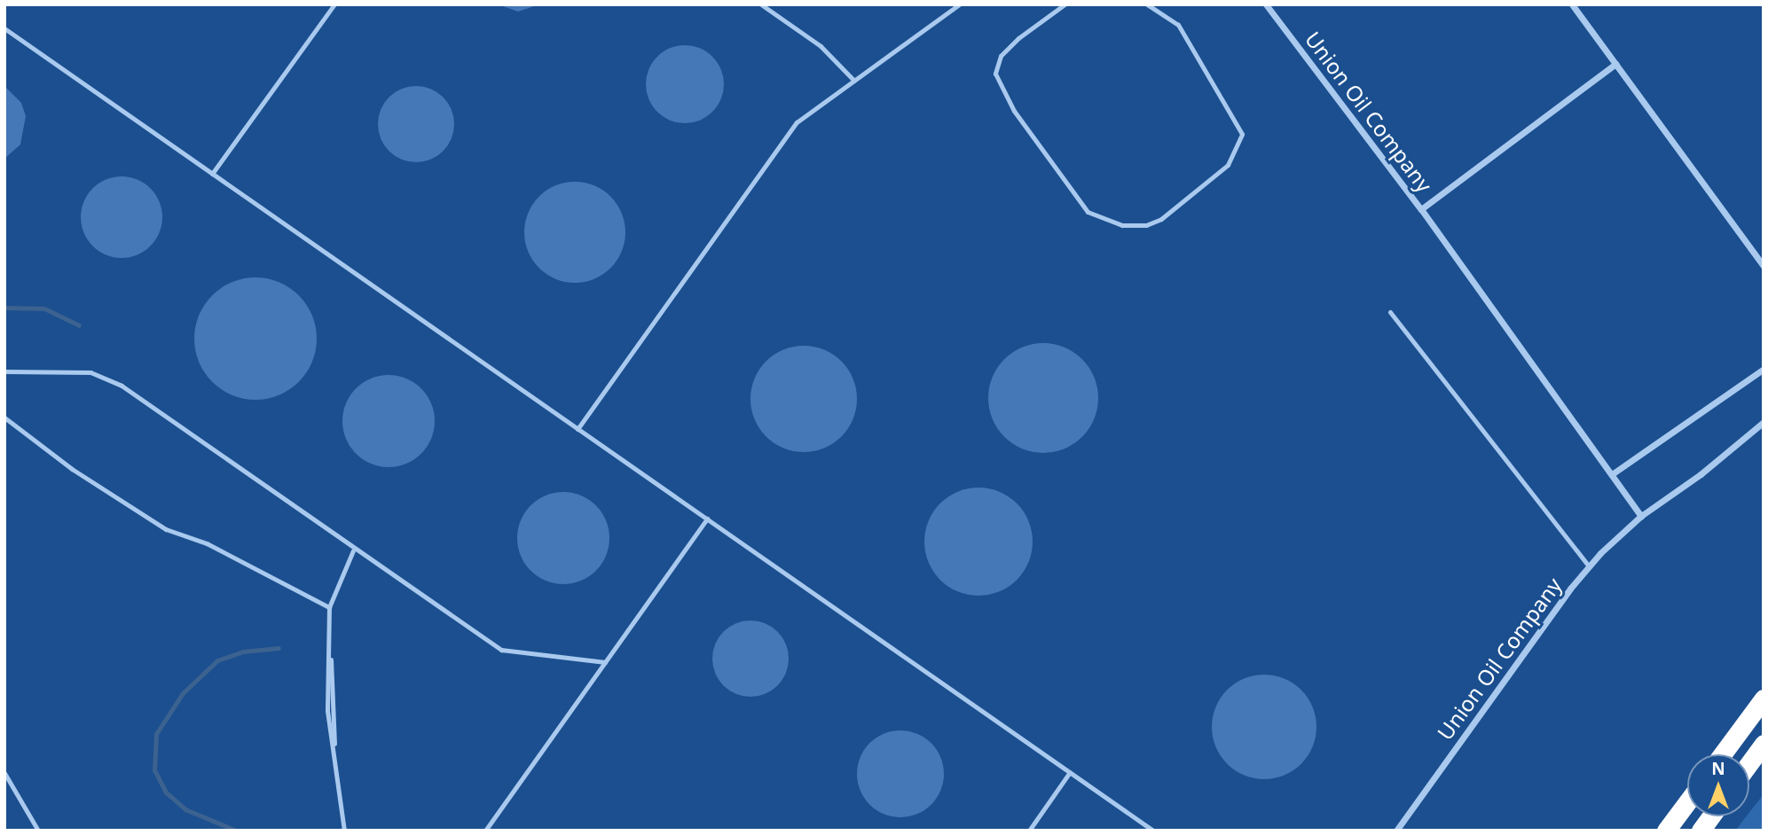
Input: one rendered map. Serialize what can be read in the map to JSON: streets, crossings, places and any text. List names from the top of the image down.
{
  "streets": {
    "street": ["Union Oil Company"]
  },
  "north": "top"
}
